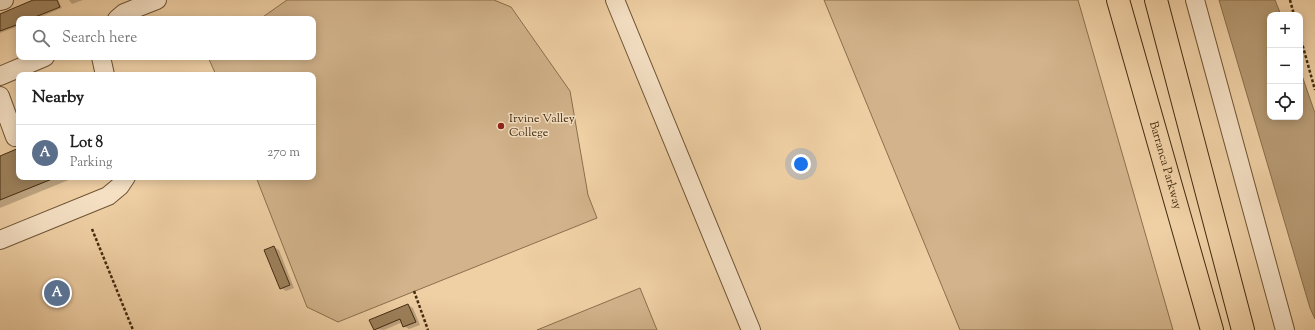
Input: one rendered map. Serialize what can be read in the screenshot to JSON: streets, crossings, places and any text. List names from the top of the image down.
{
  "streets": {
    "main road": ["Barranca Parkway"]
  },
  "places": ["Irvine Valley College"],
  "page": {
    "map_buttons": ["+", "−"],
    "search": "Search here",
    "heading": "Nearby",
    "list": [
      {
        "mark": "A",
        "name": "Lot 8",
        "note": "Parking",
        "value": "270 m"
      }
    ],
    "pins": "A"
  }
}
